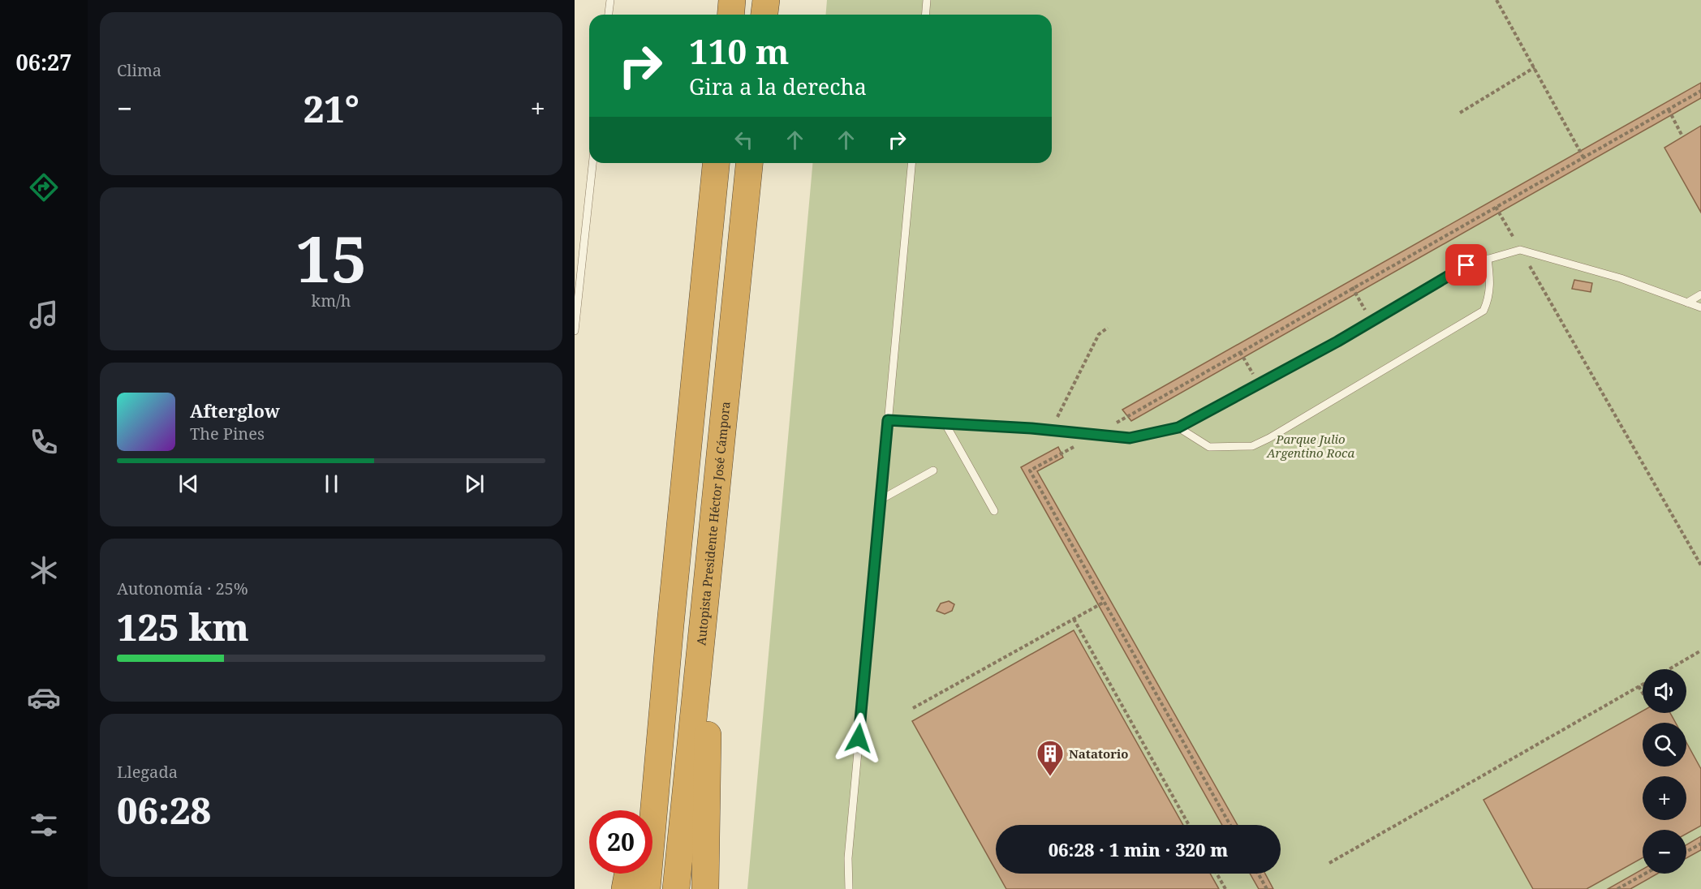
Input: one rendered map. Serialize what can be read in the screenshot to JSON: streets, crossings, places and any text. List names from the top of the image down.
{
  "streets": {
    "highway": ["Autopista Presidente Héctor José Cámpora"]
  },
  "parks": ["Parque Julio Argentino Roca"],
  "places": {
    "building": ["Natatorio"]
  },
  "page": {
    "tabs": "06:27",
    "tile": [
      "Clima",
      ["15", "km/h"],
      ["Autonomía · 25%", "125 km"],
      ["Llegada", "06:28"]
    ],
    "turn": ["110 m", "Gira a la derecha"],
    "heat": ["−", "21°", "+"],
    "song": ["Afterglow", "The Pines"],
    "map_buttons": ["+", "−"],
    "limit": "20",
    "trip": "06:28 · 1 min · 320 m"
  }
}
